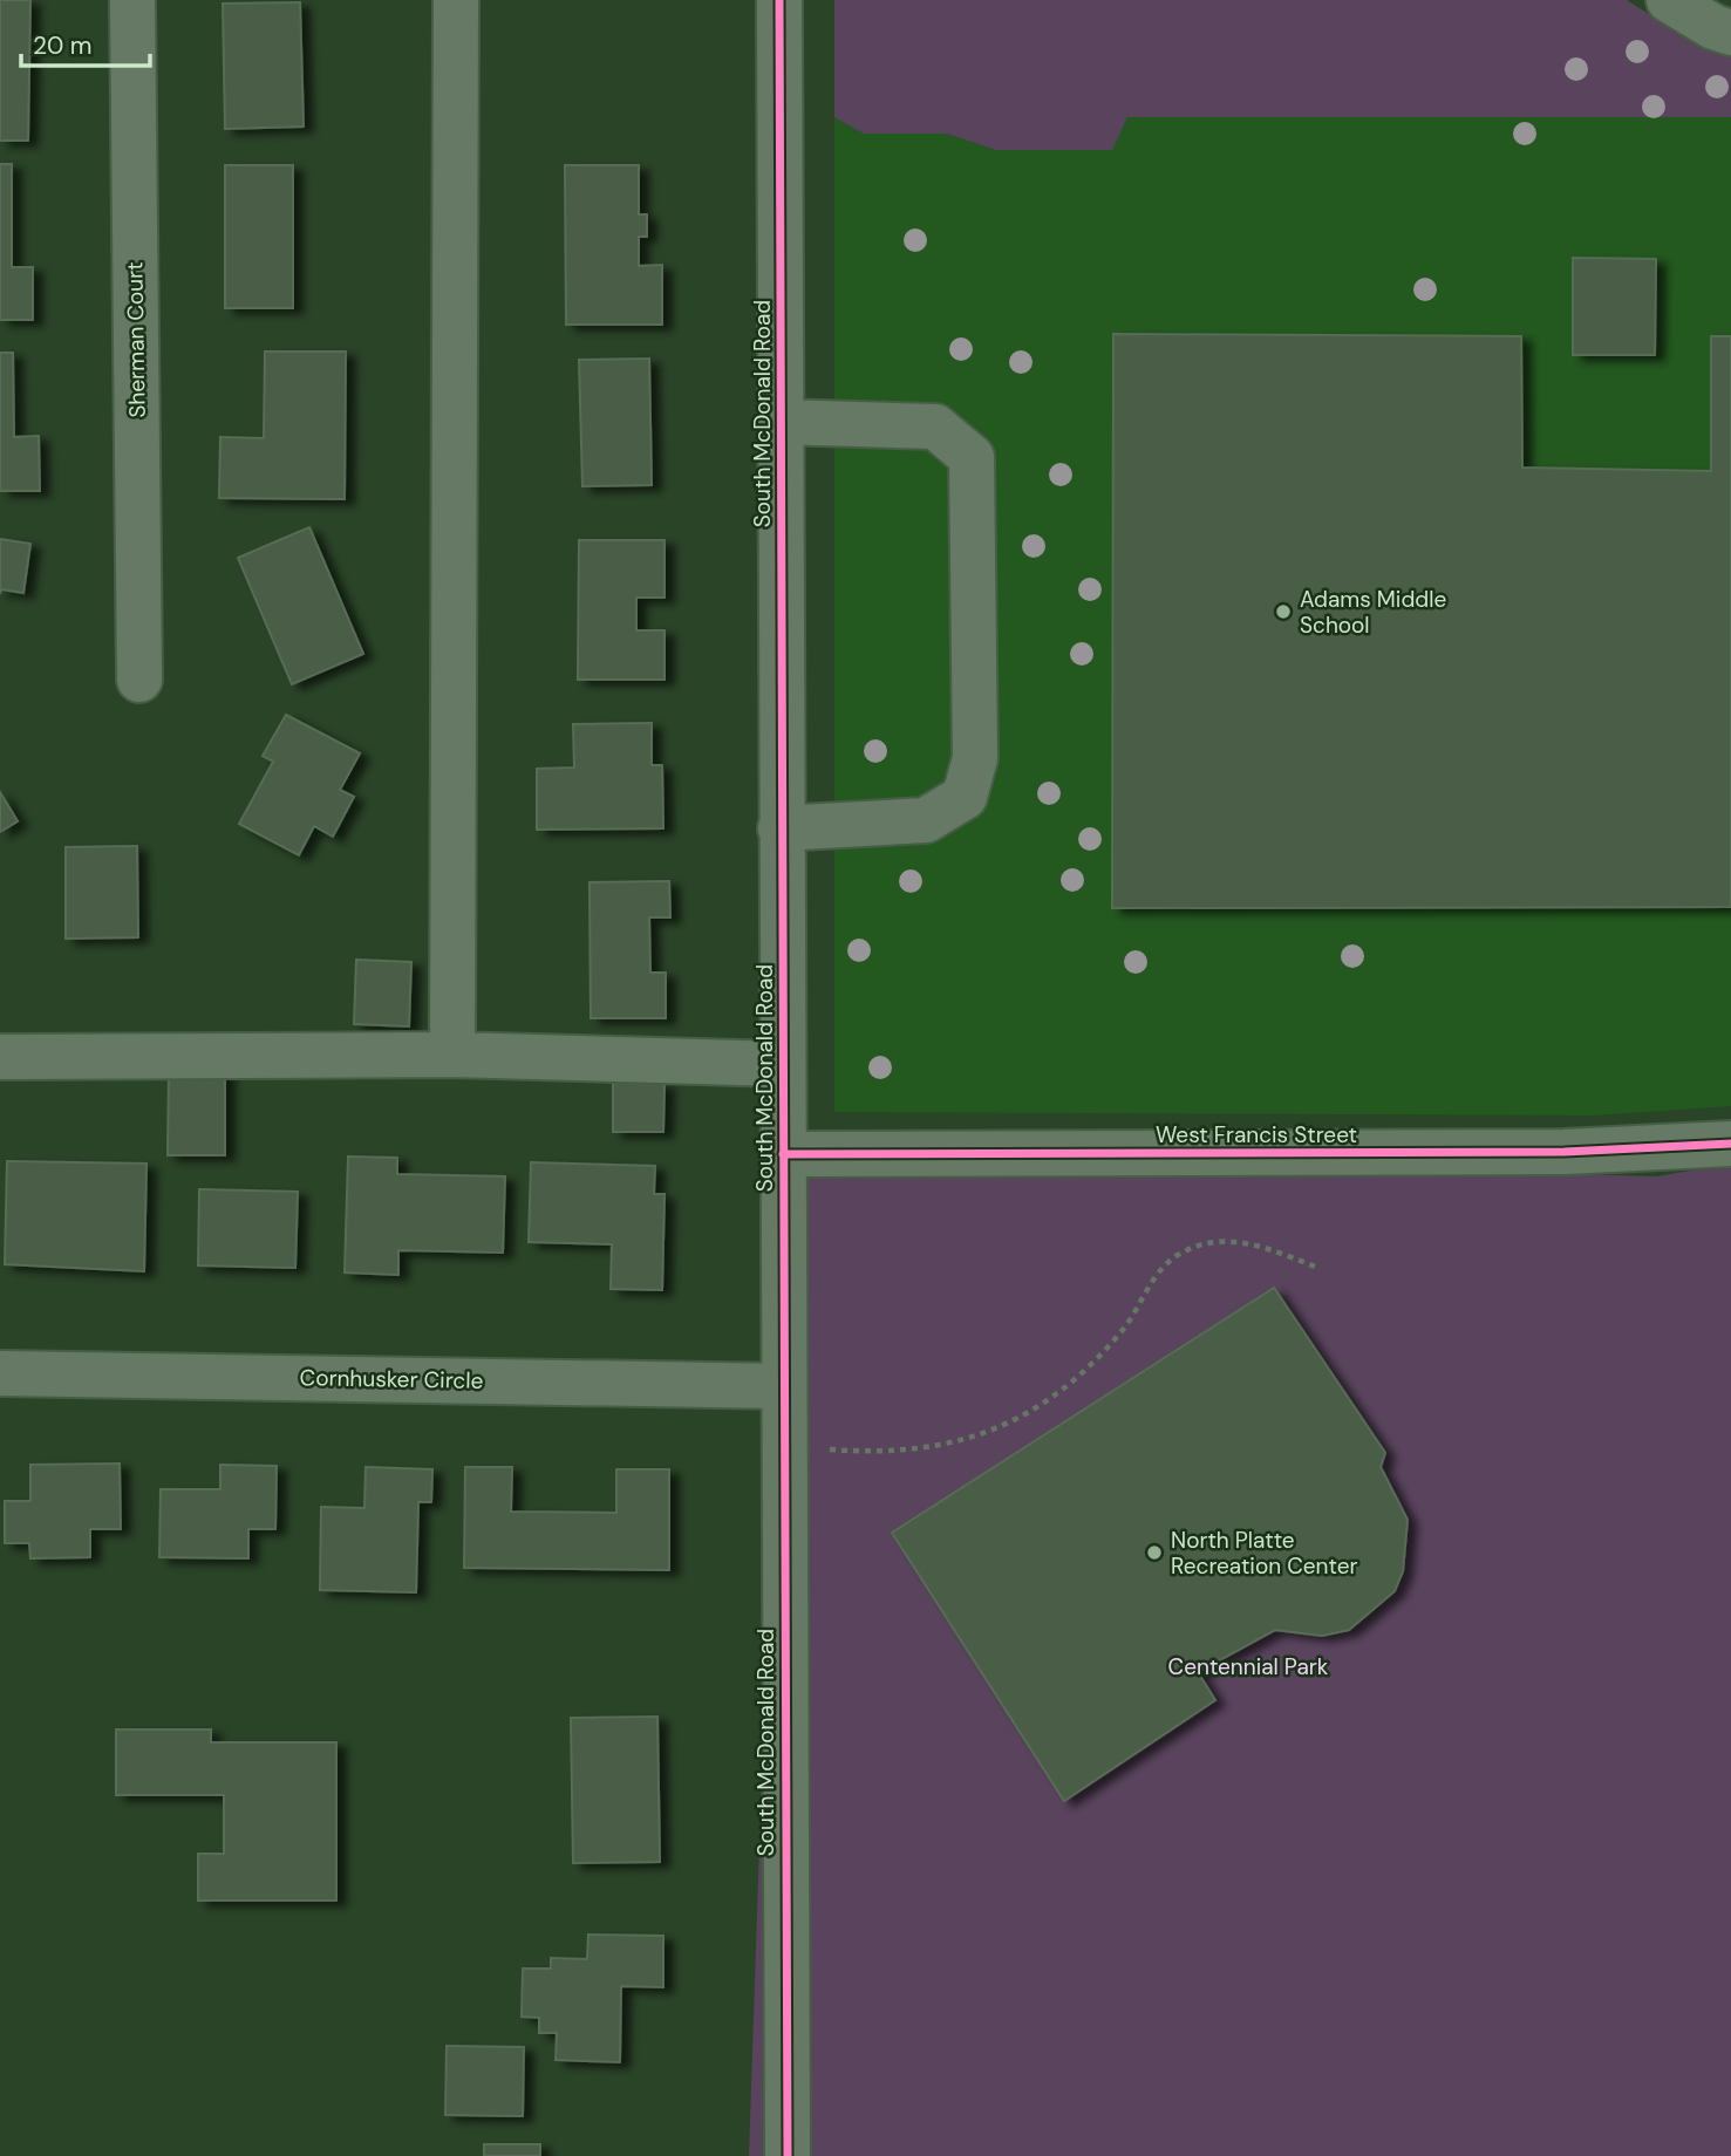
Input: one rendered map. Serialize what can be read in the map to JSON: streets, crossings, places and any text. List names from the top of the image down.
{
  "streets": {
    "street": [
      "Sherman Court",
      "South McDonald Road",
      "West Francis Street",
      "Cornhusker Circle"
    ]
  },
  "crossings": [
    ["South McDonald Road", "West Francis Street"],
    ["South McDonald Road", "Cornhusker Circle"]
  ],
  "parks": ["Centennial Park"],
  "places": ["Adams Middle School", "North Platte Recreation Center"],
  "scale_bar": "20 m"
}
